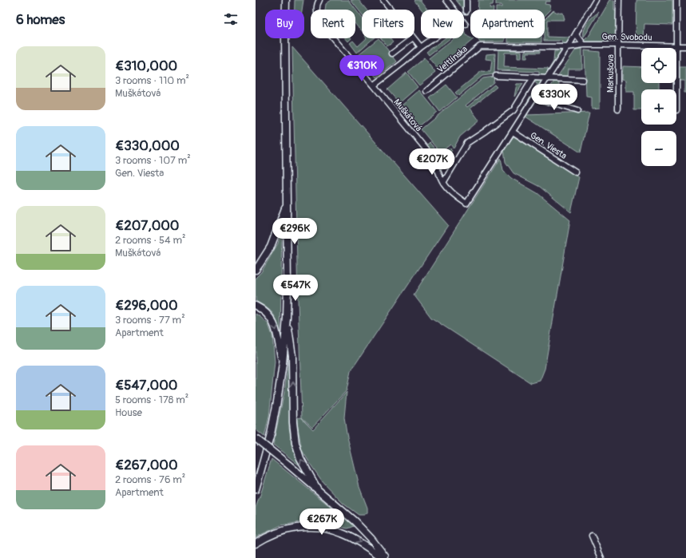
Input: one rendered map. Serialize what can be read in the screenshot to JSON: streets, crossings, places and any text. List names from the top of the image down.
{
  "streets": {
    "street": [
      "Gen. Svobodu",
      "Veltlínska",
      "Markušova",
      "Muškátová",
      "Gen. Viesta"
    ]
  },
  "crossings": [
    ["Gen. Svobodu", "Veltlínska"],
    ["Gen. Svobodu", "Markušova"],
    ["Muškátová", "Gen. Viesta"]
  ],
  "page": {
    "heading": "6 homes",
    "chip": [
      "Buy",
      "Rent",
      "Filters",
      "New",
      "Apartment"
    ],
    "list": [
      {
        "name": "€310,000",
        "note": "3 rooms · 110 m² · Muškátová"
      },
      {
        "name": "€330,000",
        "note": "3 rooms · 107 m² · Gen. Viesta"
      },
      {
        "name": "€207,000",
        "note": "2 rooms · 54 m² · Muškátová"
      },
      {
        "name": "€296,000",
        "note": "3 rooms · 77 m² · Apartment"
      },
      {
        "name": "€547,000",
        "note": "5 rooms · 178 m² · House"
      },
      {
        "name": "€267,000",
        "note": "2 rooms · 76 m² · Apartment"
      }
    ],
    "map_buttons": ["+", "−"],
    "price": [
      "€310K",
      "€330K",
      "€207K",
      "€296K",
      "€547K",
      "€267K"
    ]
  }
}
